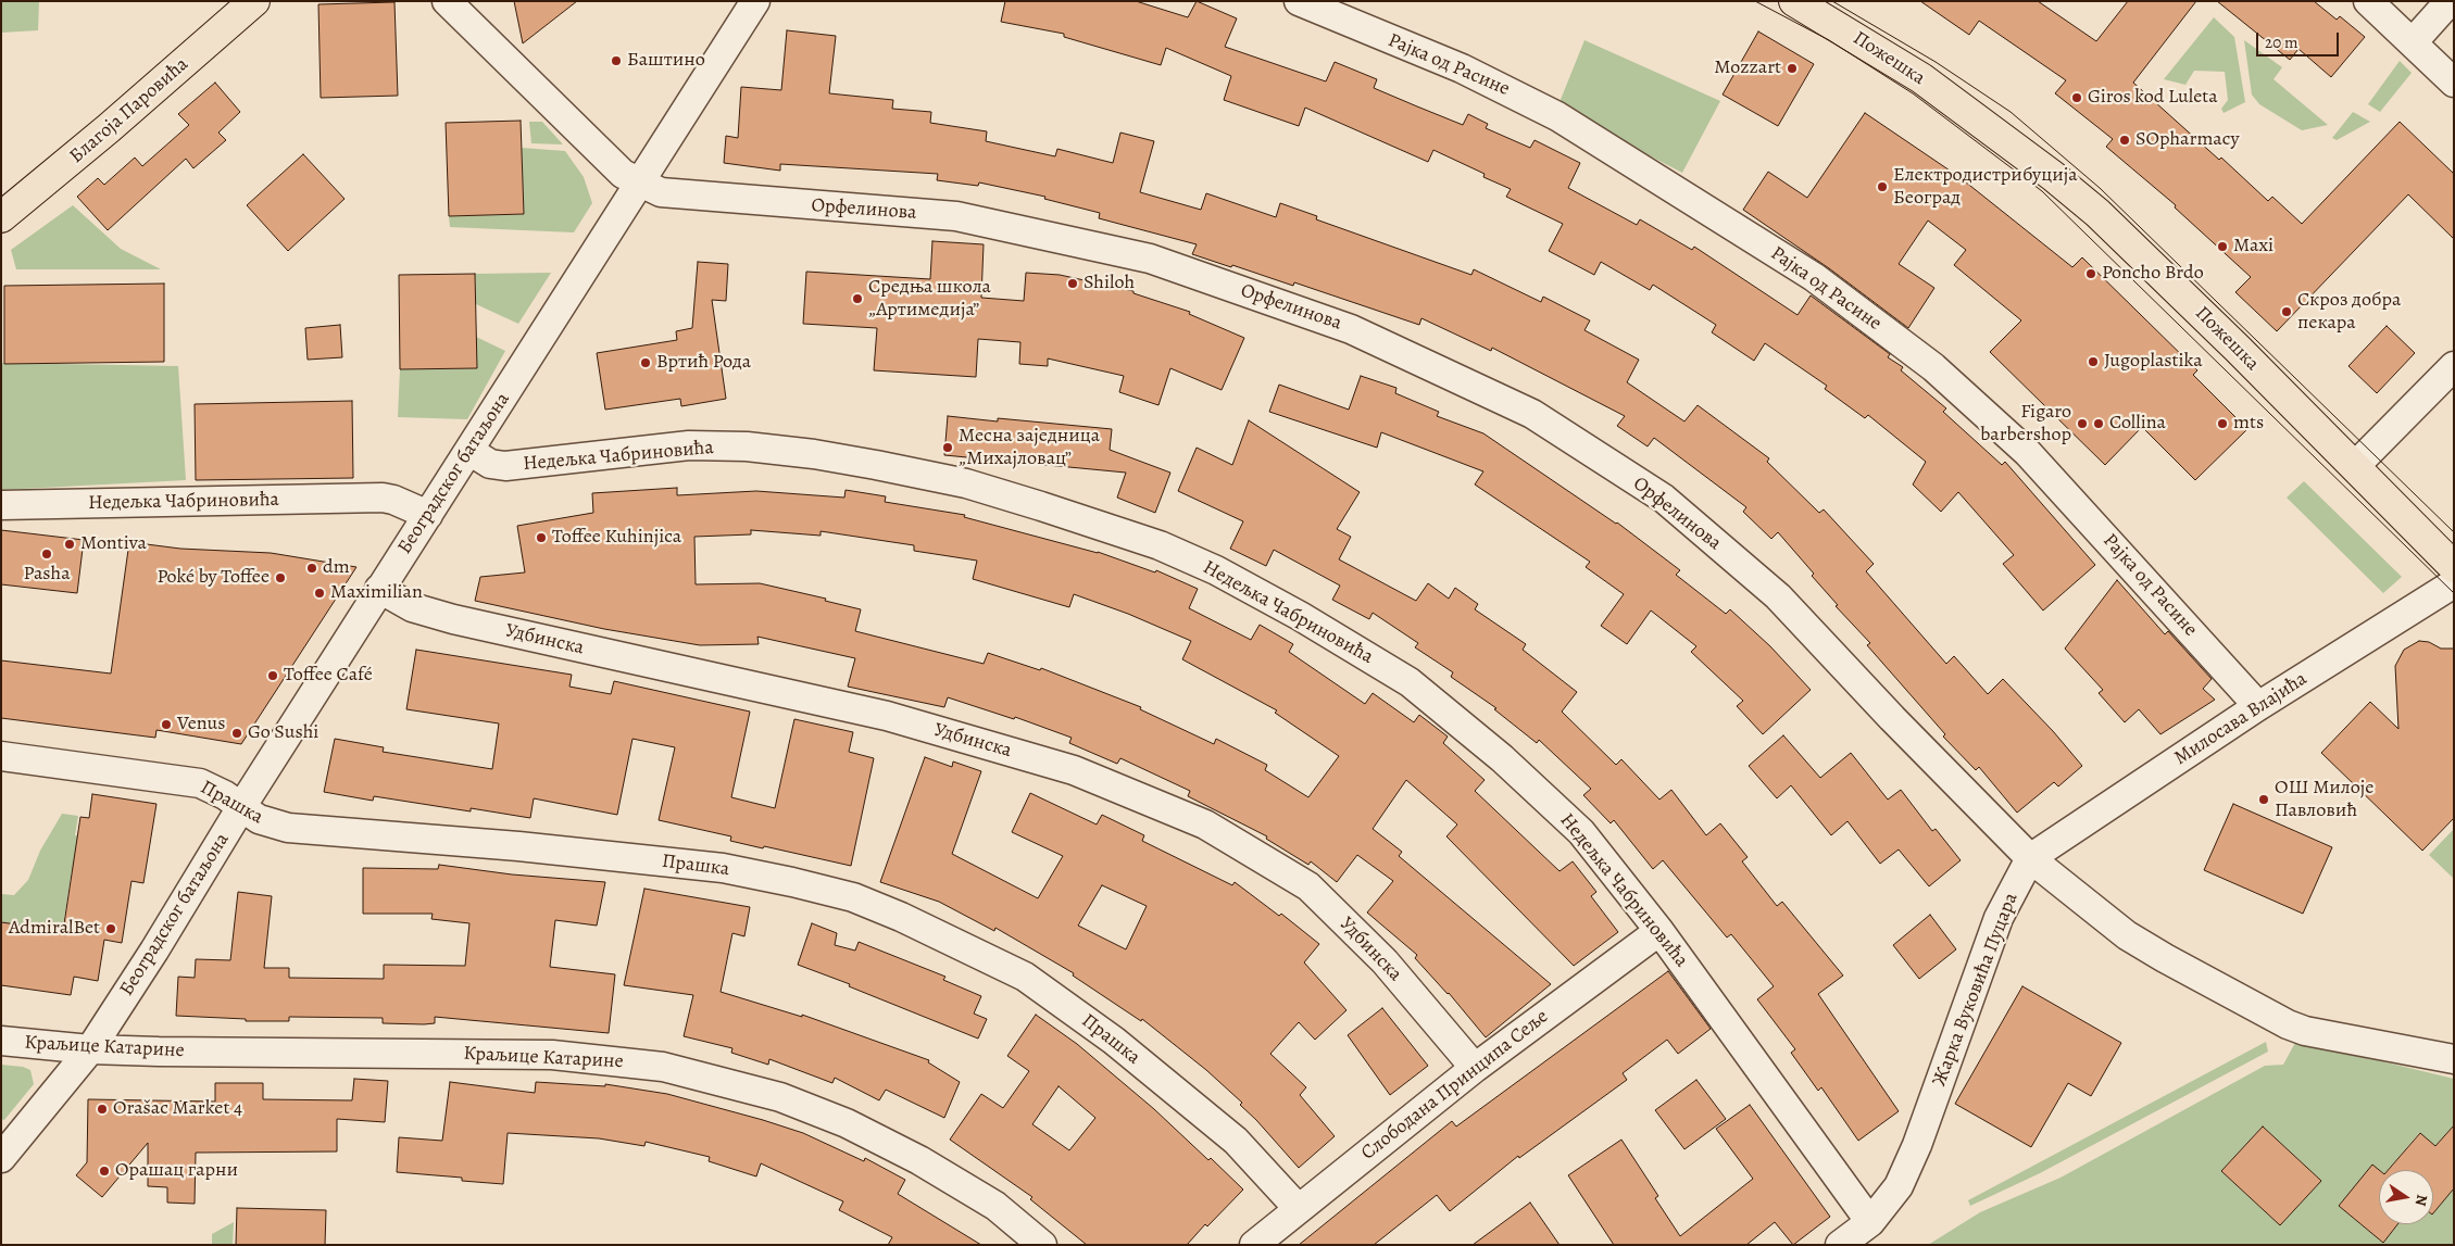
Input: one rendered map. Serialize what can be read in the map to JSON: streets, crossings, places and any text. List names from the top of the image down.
{
  "streets": {
    "main road": ["Пожешка", "Благоја Паровића"],
    "street": [
      "Рајка од Расине",
      "Орфелинова",
      "Недељка Чабриновића",
      "Београдског батаљона",
      "Удбинска",
      "Милосава Влајића",
      "Прашка",
      "Жарка Вуковића Пуцара",
      "Краљице Катарине",
      "Слободана Принципа Сеље"
    ]
  },
  "crossings": [
    ["Рајка од Расине", "Милосава Влајића"],
    ["Орфелинова", "Београдског батаљона"],
    ["Орфелинова", "Милосава Влајића"],
    ["Орфелинова", "Жарка Вуковића Пуцара"],
    ["Недељка Чабриновића", "Београдског батаљона"],
    ["Недељка Чабриновића", "Жарка Вуковића Пуцара"],
    ["Недељка Чабриновића", "Слободана Принципа Сеље"],
    ["Београдског батаљона", "Удбинска"],
    ["Београдског батаљона", "Прашка"],
    ["Београдског батаљона", "Краљице Катарине"],
    ["Удбинска", "Слободана Принципа Сеље"],
    ["Милосава Влајића", "Жарка Вуковића Пуцара"],
    ["Прашка", "Слободана Принципа Сеље"]
  ],
  "places": [
    "Баштино",
    "Mozzart",
    "Giros kod Luleta",
    "SOpharmacy",
    "Електродистрибуција Београд",
    "Maxi",
    "Poncho Brdo",
    "Shiloh",
    "Средња школа „Артимедија”",
    "Скроз добра пекара",
    "Jugoplastika",
    "Вртић Рода",
    "Figaro barbershop",
    "Collina",
    "mts",
    "Месна заједница „Михајловац”",
    "Toffee Kuhinjica",
    "Montiva",
    "Pasha",
    "dm",
    "Poké by Toffee",
    "Maximilian",
    "Toffee Café",
    "Venus",
    "Go Sushi",
    "ОШ Милоје Павловић",
    "AdmiralBet",
    "Orašac Market 4",
    "Орашац гарни"
  ],
  "scale_bar": "20 m",
  "north": "right"
}
